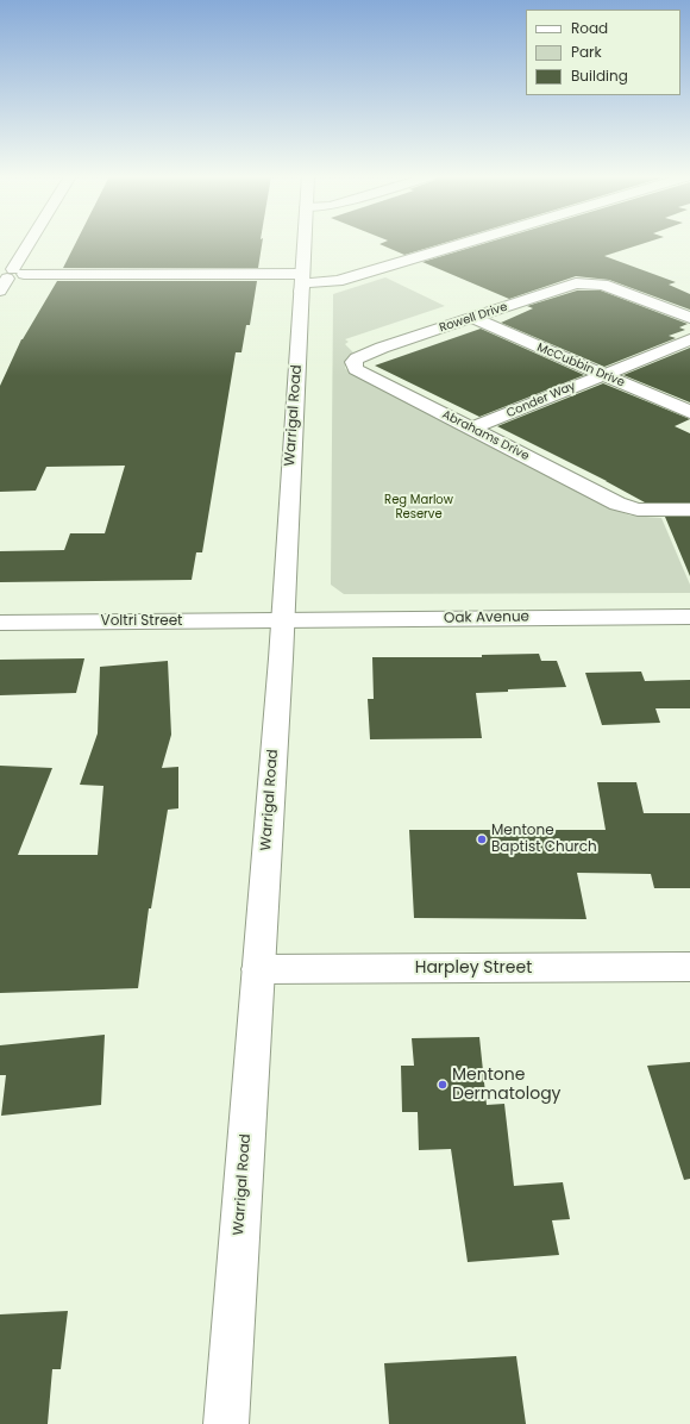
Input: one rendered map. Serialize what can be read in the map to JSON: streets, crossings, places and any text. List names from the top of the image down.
{
  "streets": {
    "main road": [
      "Rowell Drive",
      "McCubbin Drive",
      "Conder Way",
      "Warrigal Road",
      "Abrahams Drive",
      "Oak Avenue",
      "Voltri Street",
      "Harpley Street"
    ]
  },
  "crossings": [
    ["Rowell Drive", "McCubbin Drive"],
    ["Rowell Drive", "Abrahams Drive"],
    ["McCubbin Drive", "Conder Way"],
    ["Conder Way", "Abrahams Drive"],
    ["Warrigal Road", "Oak Avenue"],
    ["Warrigal Road", "Voltri Street"],
    ["Warrigal Road", "Harpley Street"],
    ["Oak Avenue", "Voltri Street"]
  ],
  "parks": ["Reg Marlow Reserve"],
  "places": ["Mentone Baptist Church", "Mentone Dermatology"],
  "legend": ["Road", "Park", "Building"]
}
